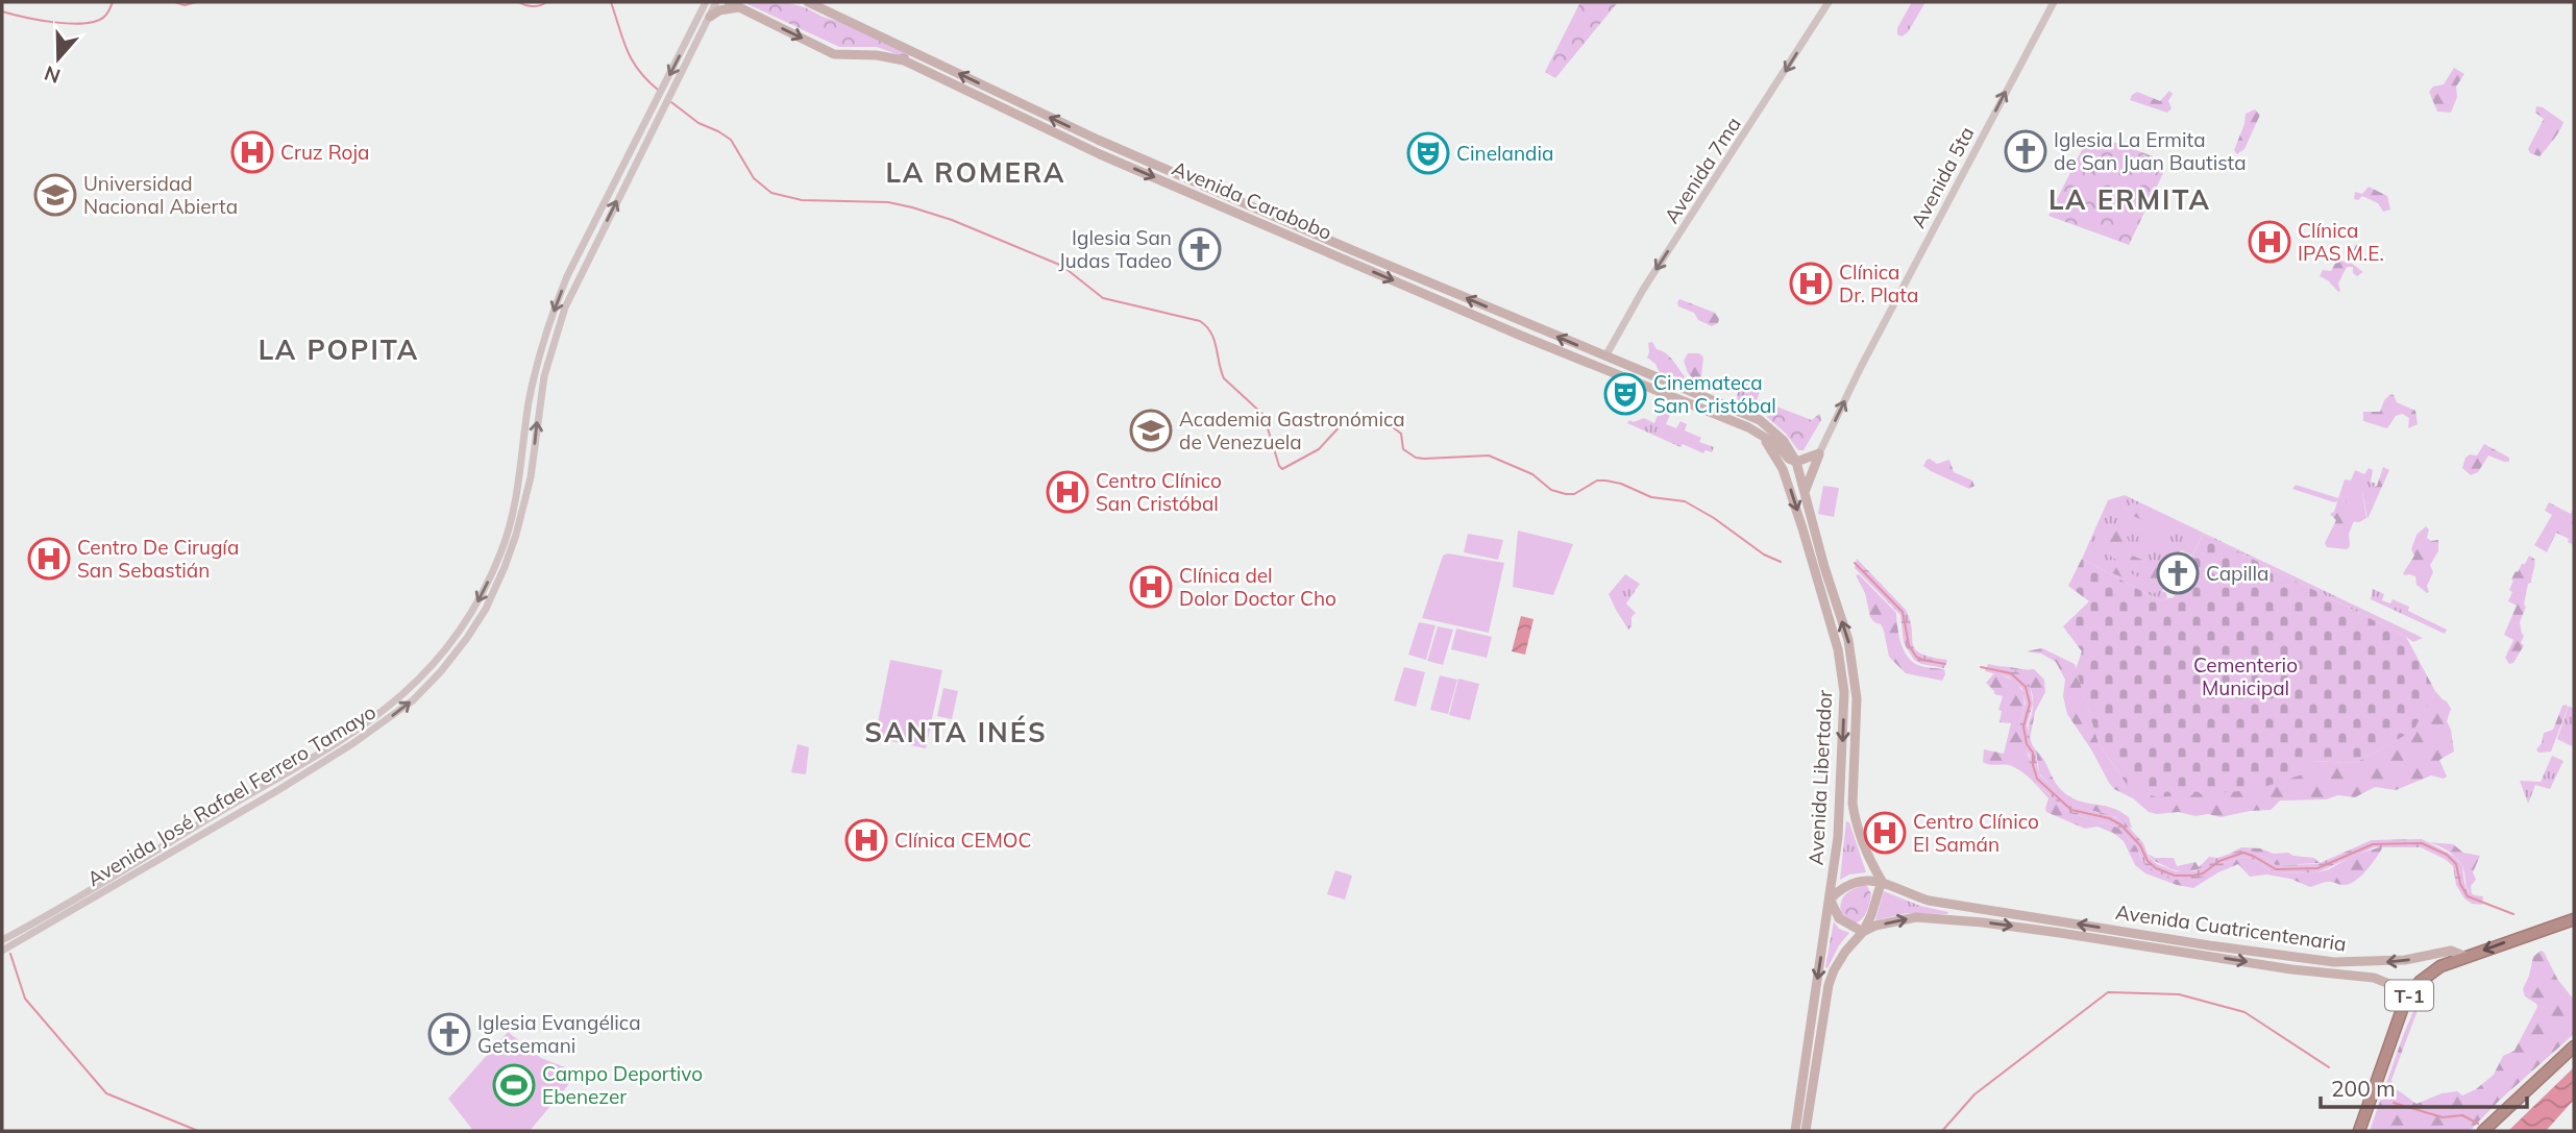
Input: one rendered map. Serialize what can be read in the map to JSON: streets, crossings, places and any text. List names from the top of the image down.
{
  "streets": {
    "highway": ["Avenida Cuatricentenaria", "T-1"],
    "main road": ["Avenida Carabobo", "Avenida Libertador"],
    "street": ["Avenida 7ma", "Avenida 5ta", "Avenida José Rafael Ferrero Tamayo"]
  },
  "crossings": [
    ["Avenida 7ma", "Avenida Carabobo"],
    ["Avenida Carabobo", "Avenida Libertador"],
    ["Avenida Libertador", "Avenida Cuatricentenaria"],
    ["Avenida Cuatricentenaria", "T-1"]
  ],
  "one_way": ["Avenida 7ma", "Avenida 5ta"],
  "districts": [
    "LA ROMERA",
    "LA ERMITA",
    "LA POPITA",
    "SANTA INÉS"
  ],
  "parks": ["Cementerio Municipal"],
  "places": {
    "church": [
      "Iglesia La Ermita de San Juan Bautista",
      "Iglesia San Judas Tadeo",
      "Capilla",
      "Iglesia Evangélica Getsemani"
    ],
    "hospital": [
      "Cruz Roja",
      "Clínica IPAS M.E.",
      "Clínica Dr. Plata",
      "Centro Clínico San Cristóbal",
      "Centro De Cirugía San Sebastián",
      "Clínica del Dolor Doctor Cho",
      "Centro Clínico El Samán",
      "Clínica CEMOC"
    ],
    "theatre": ["Cinelandia", "Cinemateca San Cristóbal"],
    "school or university": ["Universidad Nacional Abierta", "Academia Gastronómica de Venezuela"],
    "sports": ["Campo Deportivo Ebenezer"]
  },
  "scale_bar": "200 m",
  "north": "bottom"
}
